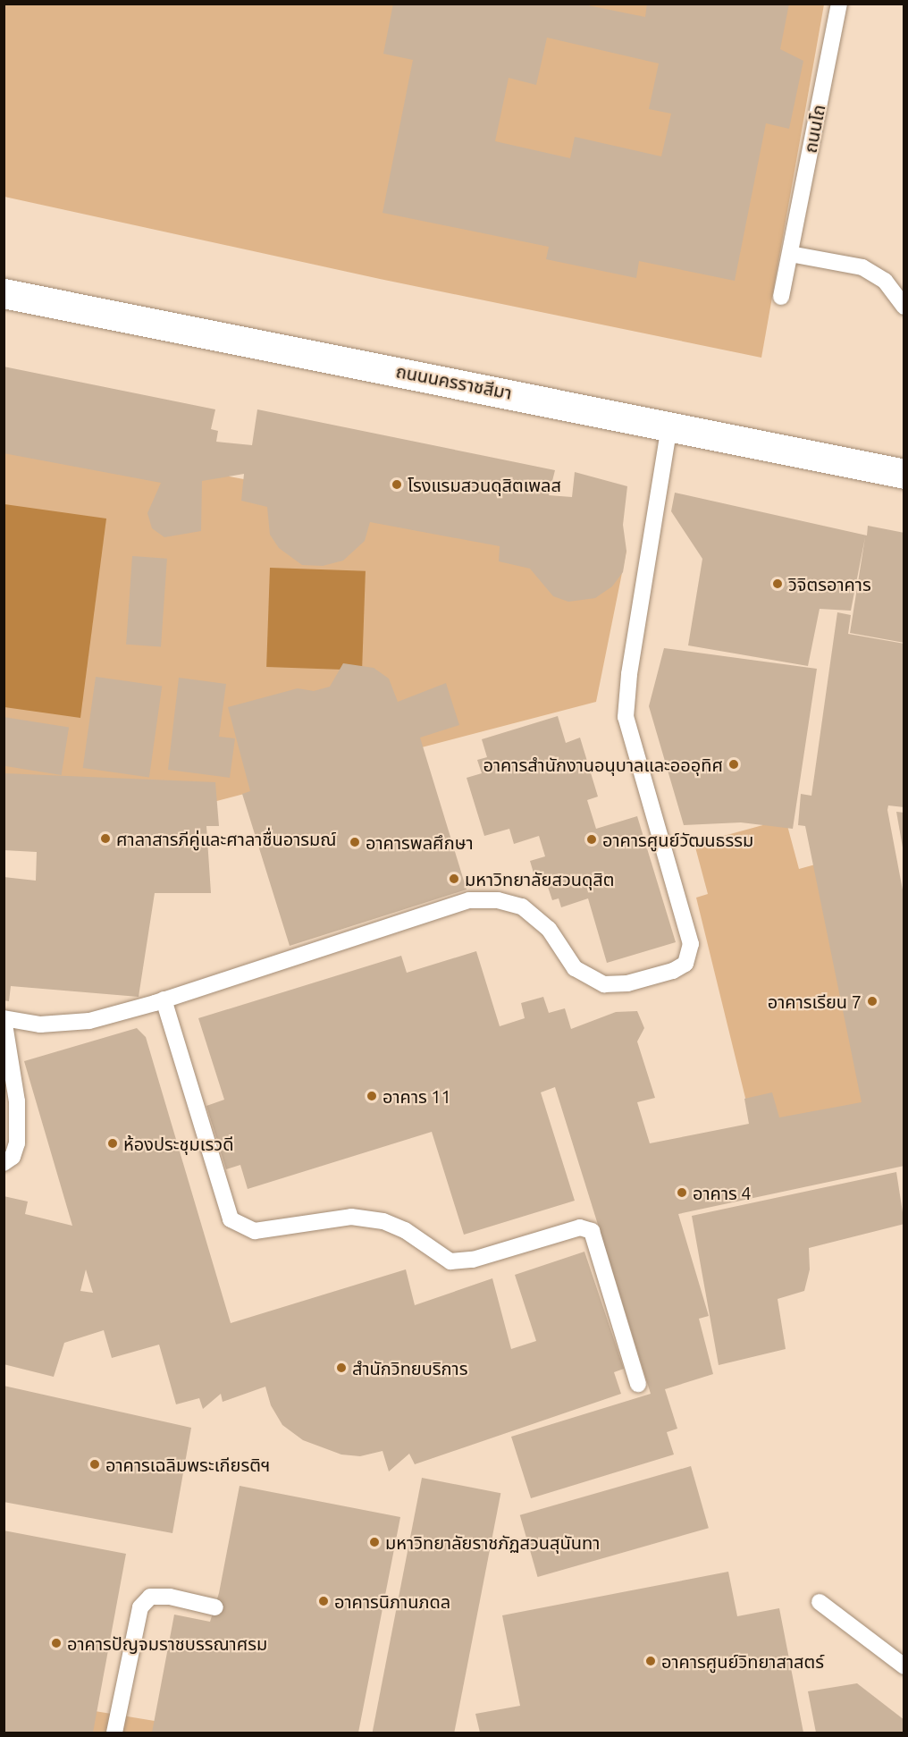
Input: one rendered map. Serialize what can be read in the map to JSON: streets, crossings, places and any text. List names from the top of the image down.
{
  "streets": {
    "main road": ["ถนนนครราชสีมา"],
    "lane": ["ถนนโถ"]
  },
  "places": [
    "โรงแรมสวนดุสิตเพลส",
    "วิจิตรอาคาร",
    "อาคารสำนักงานอนุบาลและอออุทิศ",
    "ศาลาสารภีคู่และศาลาชื่นอารมณ์",
    "อาคารศูนย์วัฒนธรรม",
    "อาคารพลศึกษา",
    "มหาวิทยาลัยสวนดุสิต",
    "อาคารเรียน 7",
    "อาคาร 11",
    "ห้องประชุมเรวดี",
    "อาคาร 4",
    "สำนักวิทยบริการ",
    "อาคารเฉลิมพระเกียรติฯ",
    "มหาวิทยาลัยราชภัฏสวนสุนันทา",
    "อาคารนิภานภดล",
    "อาคารปัญจมราชบรรณาศรม",
    "อาคารศูนย์วิทยาสาสตร์"
  ]
}
